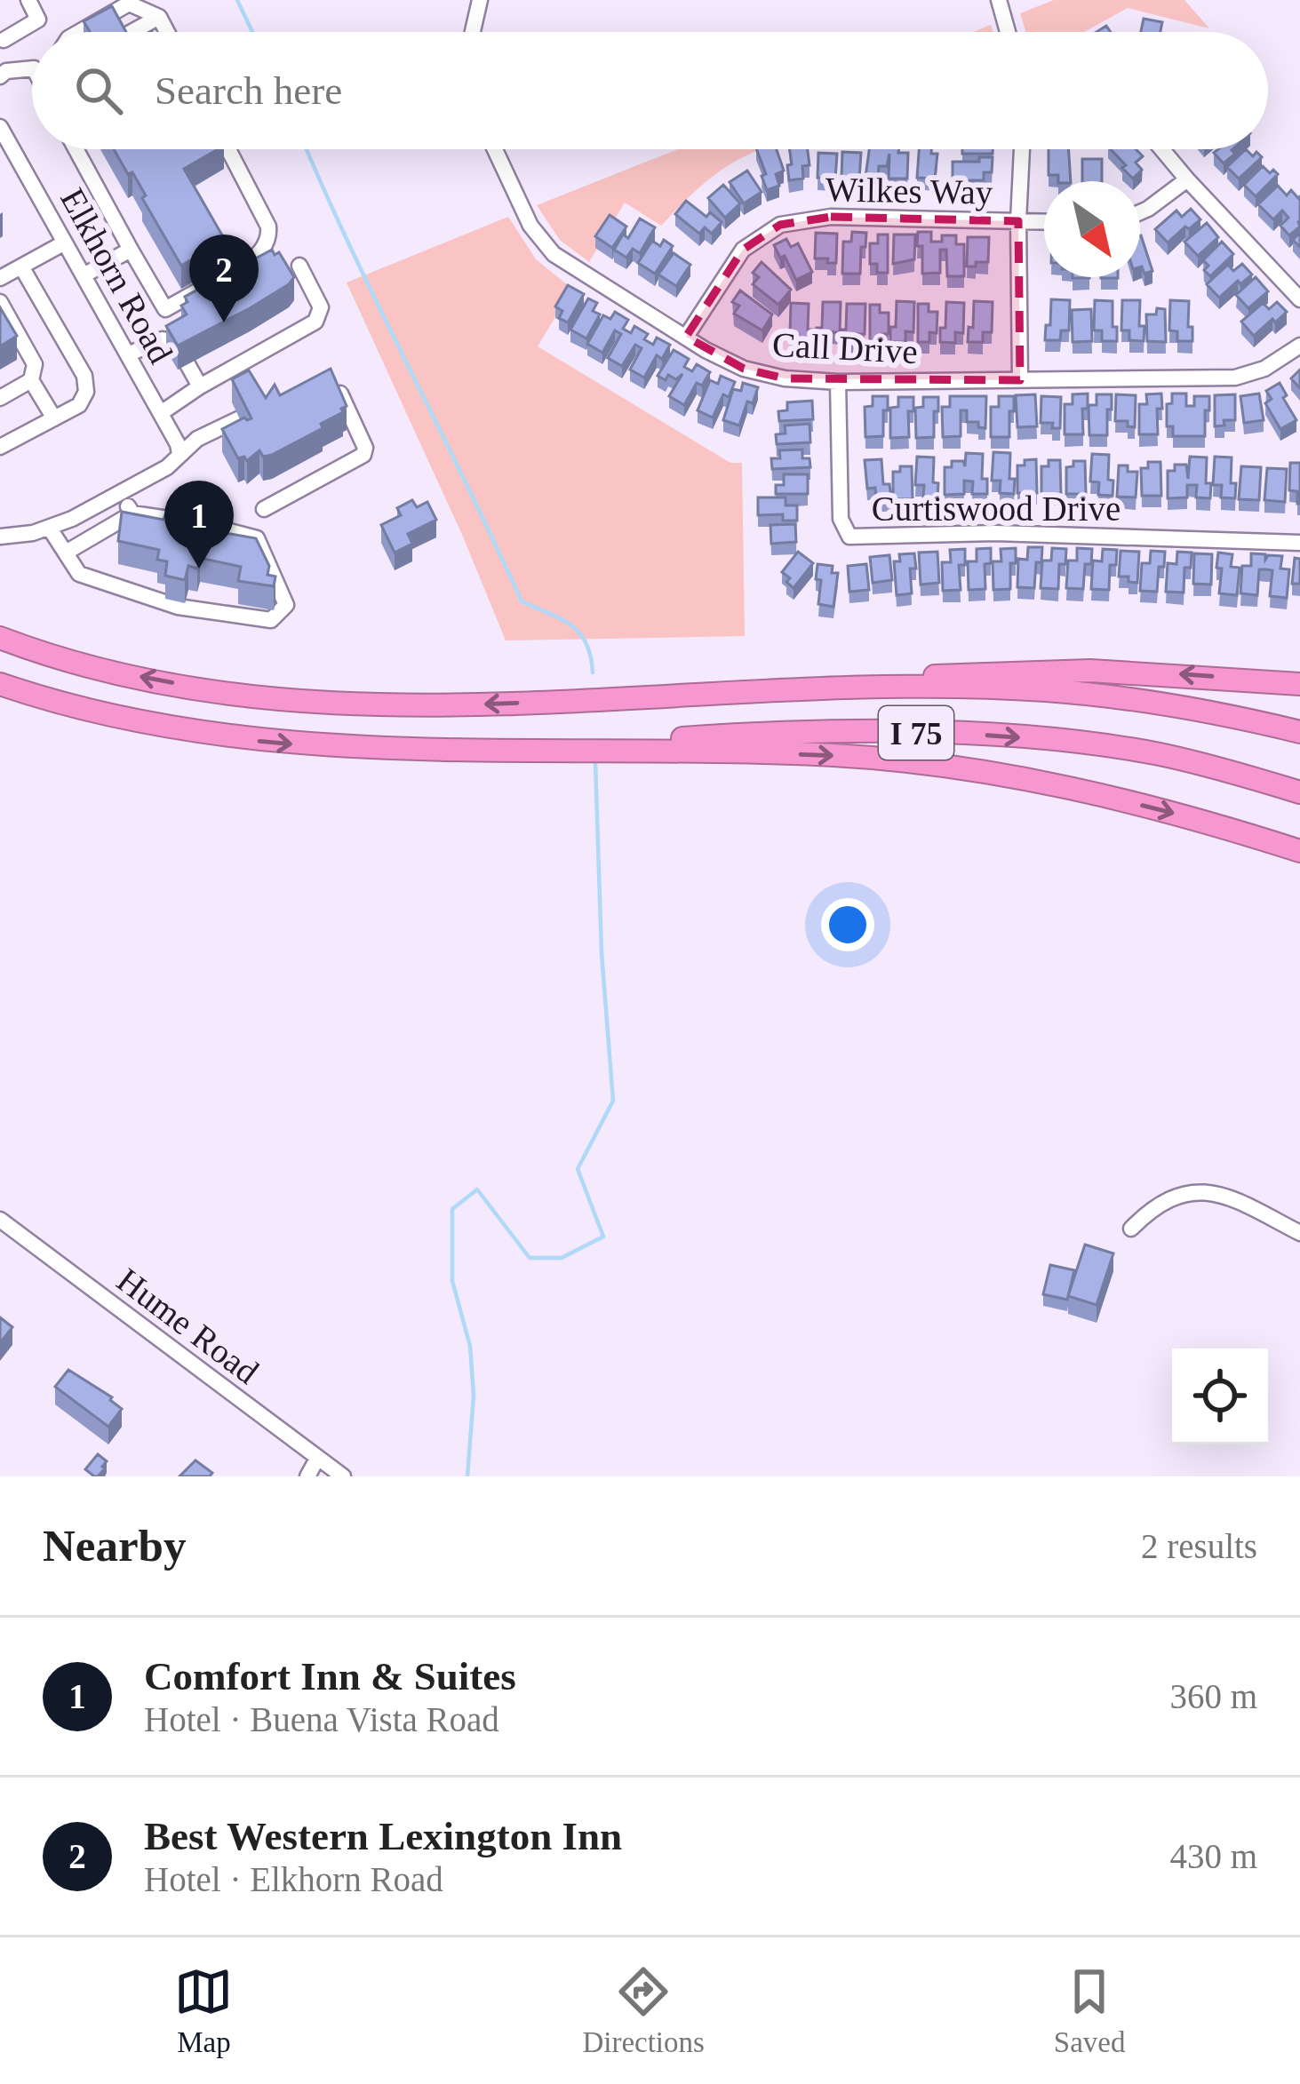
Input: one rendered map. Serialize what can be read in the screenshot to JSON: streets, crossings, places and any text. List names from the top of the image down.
{
  "streets": {
    "highway": ["I 75"],
    "street": [
      "Wilkes Way",
      "Elkhorn Road",
      "Call Drive",
      "Curtiswood Drive",
      "Hume Road"
    ]
  },
  "crossings": [
    ["Wilkes Way", "Call Drive"],
    ["Call Drive", "Curtiswood Drive"]
  ],
  "north": "bottom right",
  "page": {
    "search": "Search here",
    "pins": ["2", "1"],
    "heading": ["Nearby", "2 results"],
    "list": [
      {
        "mark": "1",
        "name": "Comfort Inn & Suites",
        "note": "Hotel · Buena Vista Road",
        "value": "360 m"
      },
      {
        "mark": "2",
        "name": "Best Western Lexington Inn",
        "note": "Hotel · Elkhorn Road",
        "value": "430 m"
      }
    ],
    "nav": ["Map", "Directions", "Saved"]
  }
}
